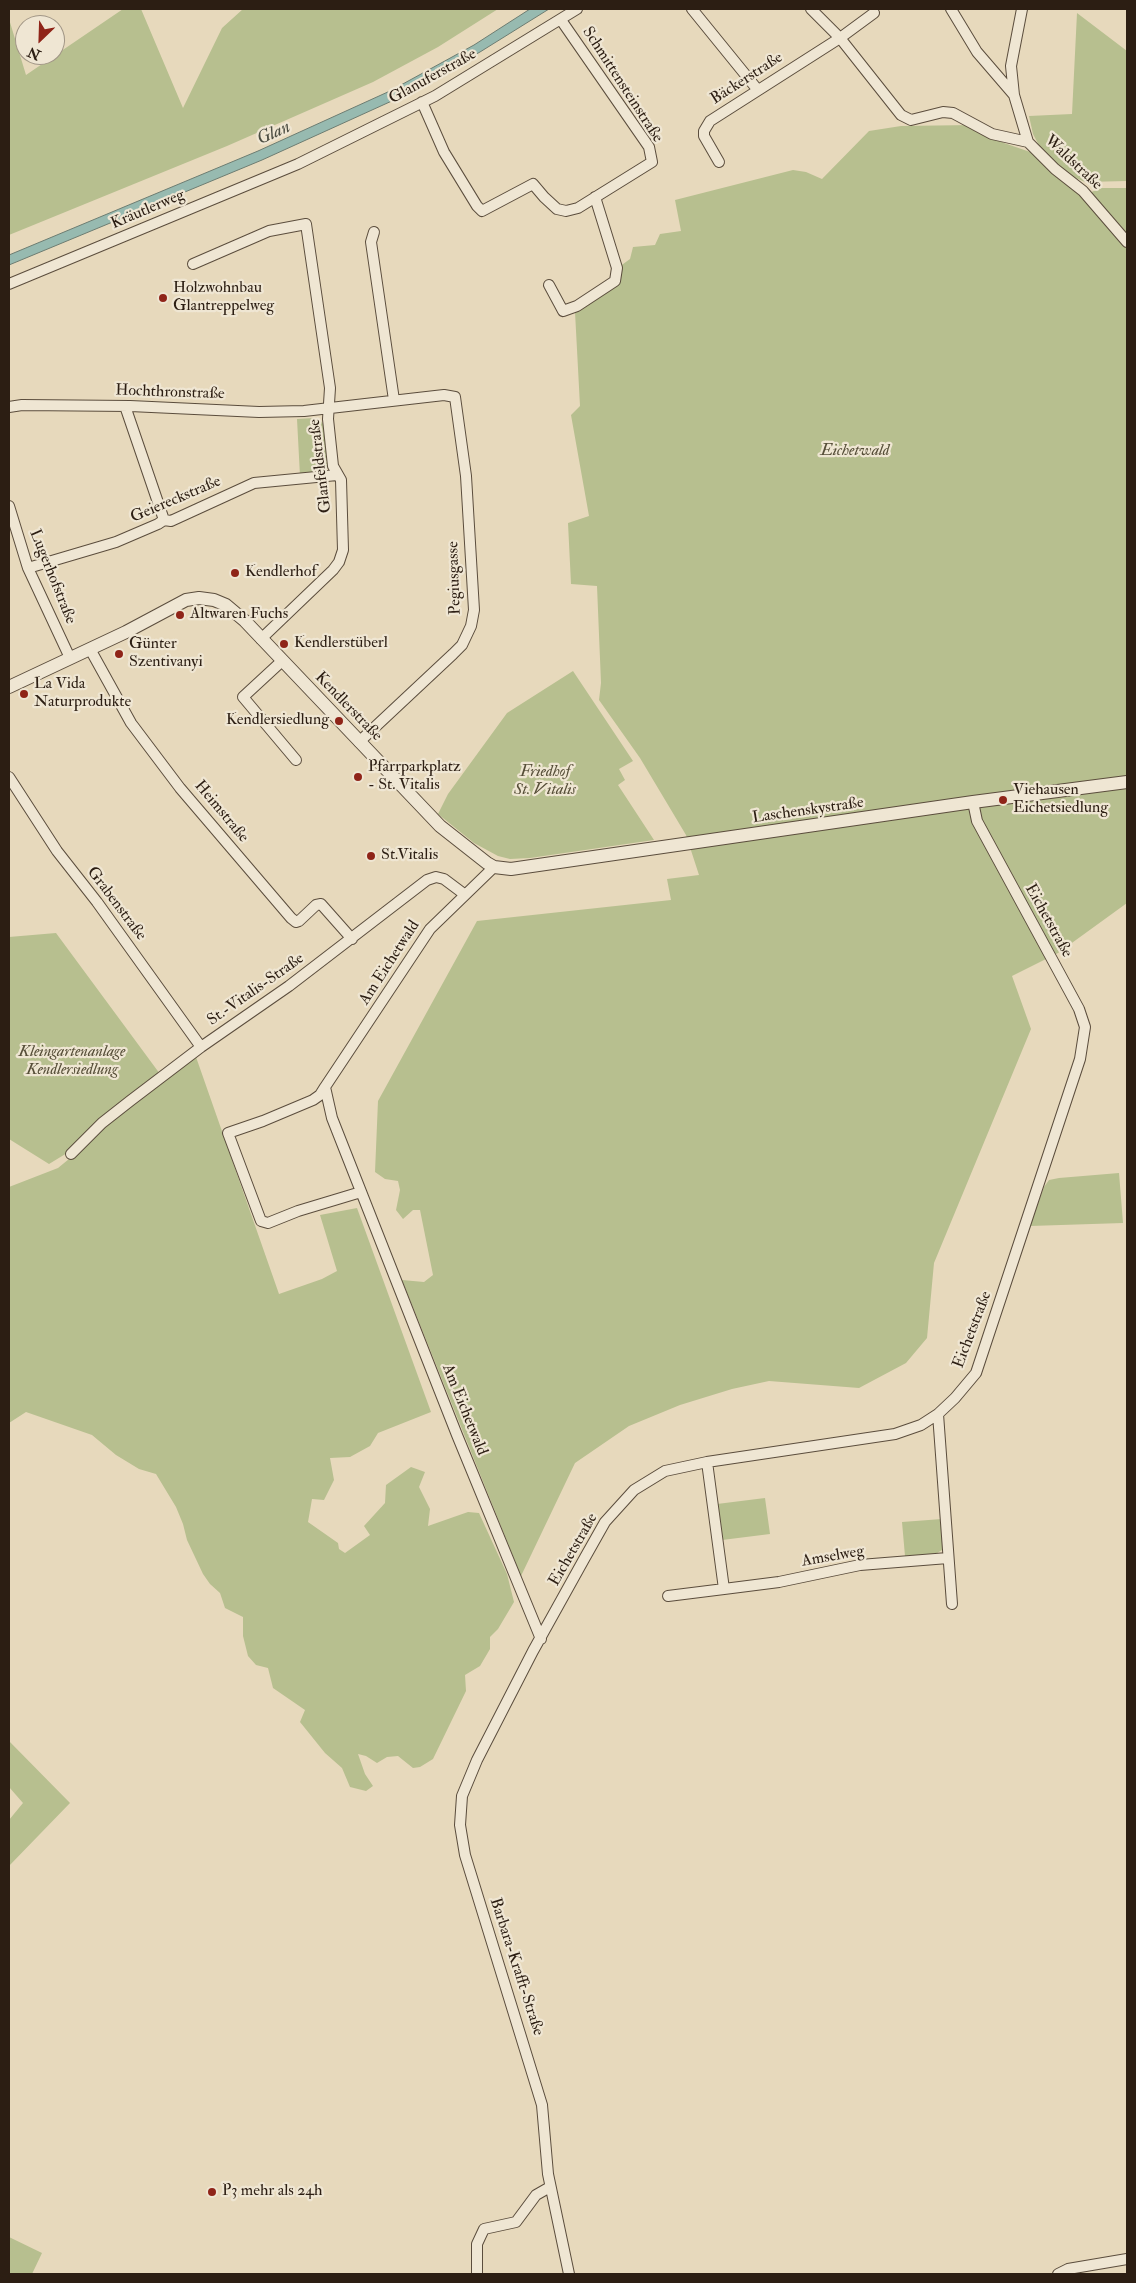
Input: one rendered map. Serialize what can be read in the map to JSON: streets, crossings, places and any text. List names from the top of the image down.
{
  "streets": {
    "street": [
      "Glanuferstraße",
      "Bäckerstraße",
      "Schmittensteinstraße",
      "Waldstraße",
      "Kräutlerweg",
      "Hochthronstraße",
      "Glanfeldstraße",
      "Geiereckstraße",
      "Lugerhofstraße",
      "Pegiusgasse",
      "Kendlerstraße",
      "Laschenskystraße",
      "Heimstraße",
      "Grabenstraße",
      "Eichetstraße",
      "Am Eichetwald",
      "St.-Vitalis-Straße",
      "Amselweg",
      "Barbara-Krafft-Straße"
    ]
  },
  "crossings": [
    ["Glanuferstraße", "Schmittensteinstraße"],
    ["Glanuferstraße", "Kräutlerweg"],
    ["Hochthronstraße", "Glanfeldstraße"],
    ["Glanfeldstraße", "Geiereckstraße"],
    ["Glanfeldstraße", "Pegiusgasse"],
    ["Glanfeldstraße", "Kendlerstraße"],
    ["Geiereckstraße", "Lugerhofstraße"],
    ["Lugerhofstraße", "Kendlerstraße"],
    ["Pegiusgasse", "Kendlerstraße"],
    ["Kendlerstraße", "Laschenskystraße"],
    ["Kendlerstraße", "Heimstraße"],
    ["Kendlerstraße", "Am Eichetwald"],
    ["Laschenskystraße", "Eichetstraße"],
    ["Laschenskystraße", "Am Eichetwald"],
    ["Heimstraße", "St.-Vitalis-Straße"],
    ["Grabenstraße", "St.-Vitalis-Straße"],
    ["Eichetstraße", "Am Eichetwald"],
    ["Eichetstraße", "Barbara-Krafft-Straße"],
    ["Am Eichetwald", "St.-Vitalis-Straße"]
  ],
  "water": ["Glan"],
  "parks": ["Eichetwald", "Friedhof St. Vitalis", "Kleingartenanlage Kendlersiedlung"],
  "places": [
    "Holzwohnbau Glantreppelweg",
    "Kendlerhof",
    "Altwaren Fuchs",
    "Kendlerstüberl",
    "Günter Szentivanyi",
    "La Vida Naturprodukte",
    "Kendlersiedlung",
    "Pfarrparkplatz - St. Vitalis",
    "Viehausen Eichetsiedlung",
    "St.Vitalis",
    "P3 mehr als 24h"
  ],
  "north": "bottom left"
}
